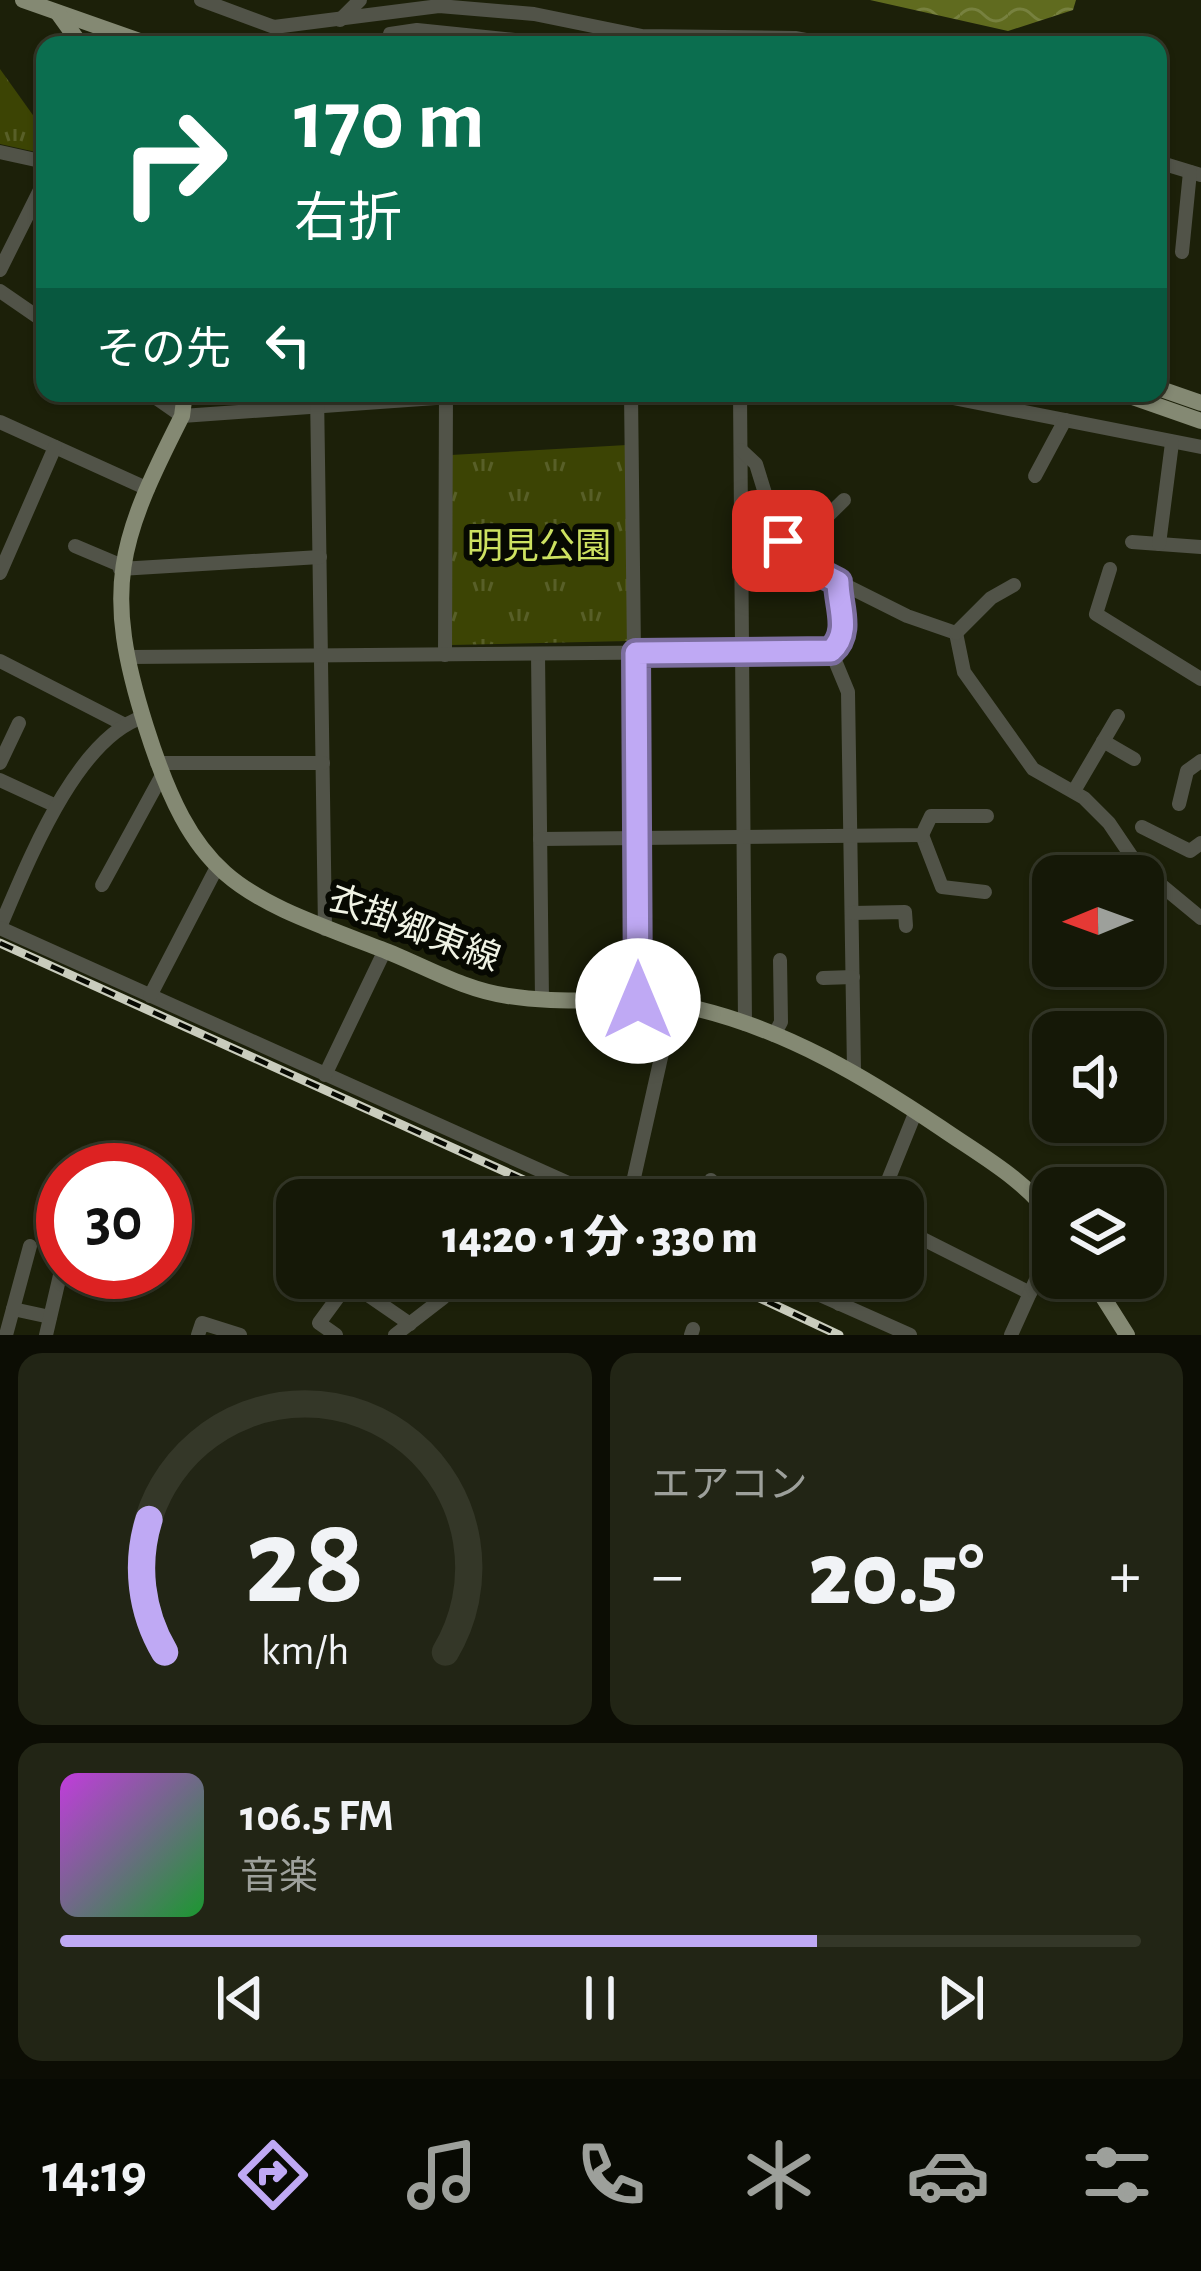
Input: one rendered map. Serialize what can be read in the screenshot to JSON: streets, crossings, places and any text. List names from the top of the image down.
{
  "streets": {
    "main road": ["衣掛郷東線"]
  },
  "parks": ["明見公園"],
  "north": "left",
  "page": {
    "turn": ["170 m", "右折"],
    "then": "その先",
    "limit": "30",
    "trip": "14:20 · 1 分 · 330 m",
    "tile": "エアコン",
    "heat": ["−", "20.5°", "+"],
    "song": ["106.5 FM", "音楽"],
    "tabs": "14:19",
    "gauge": ["28", "km/h"]
  }
}
